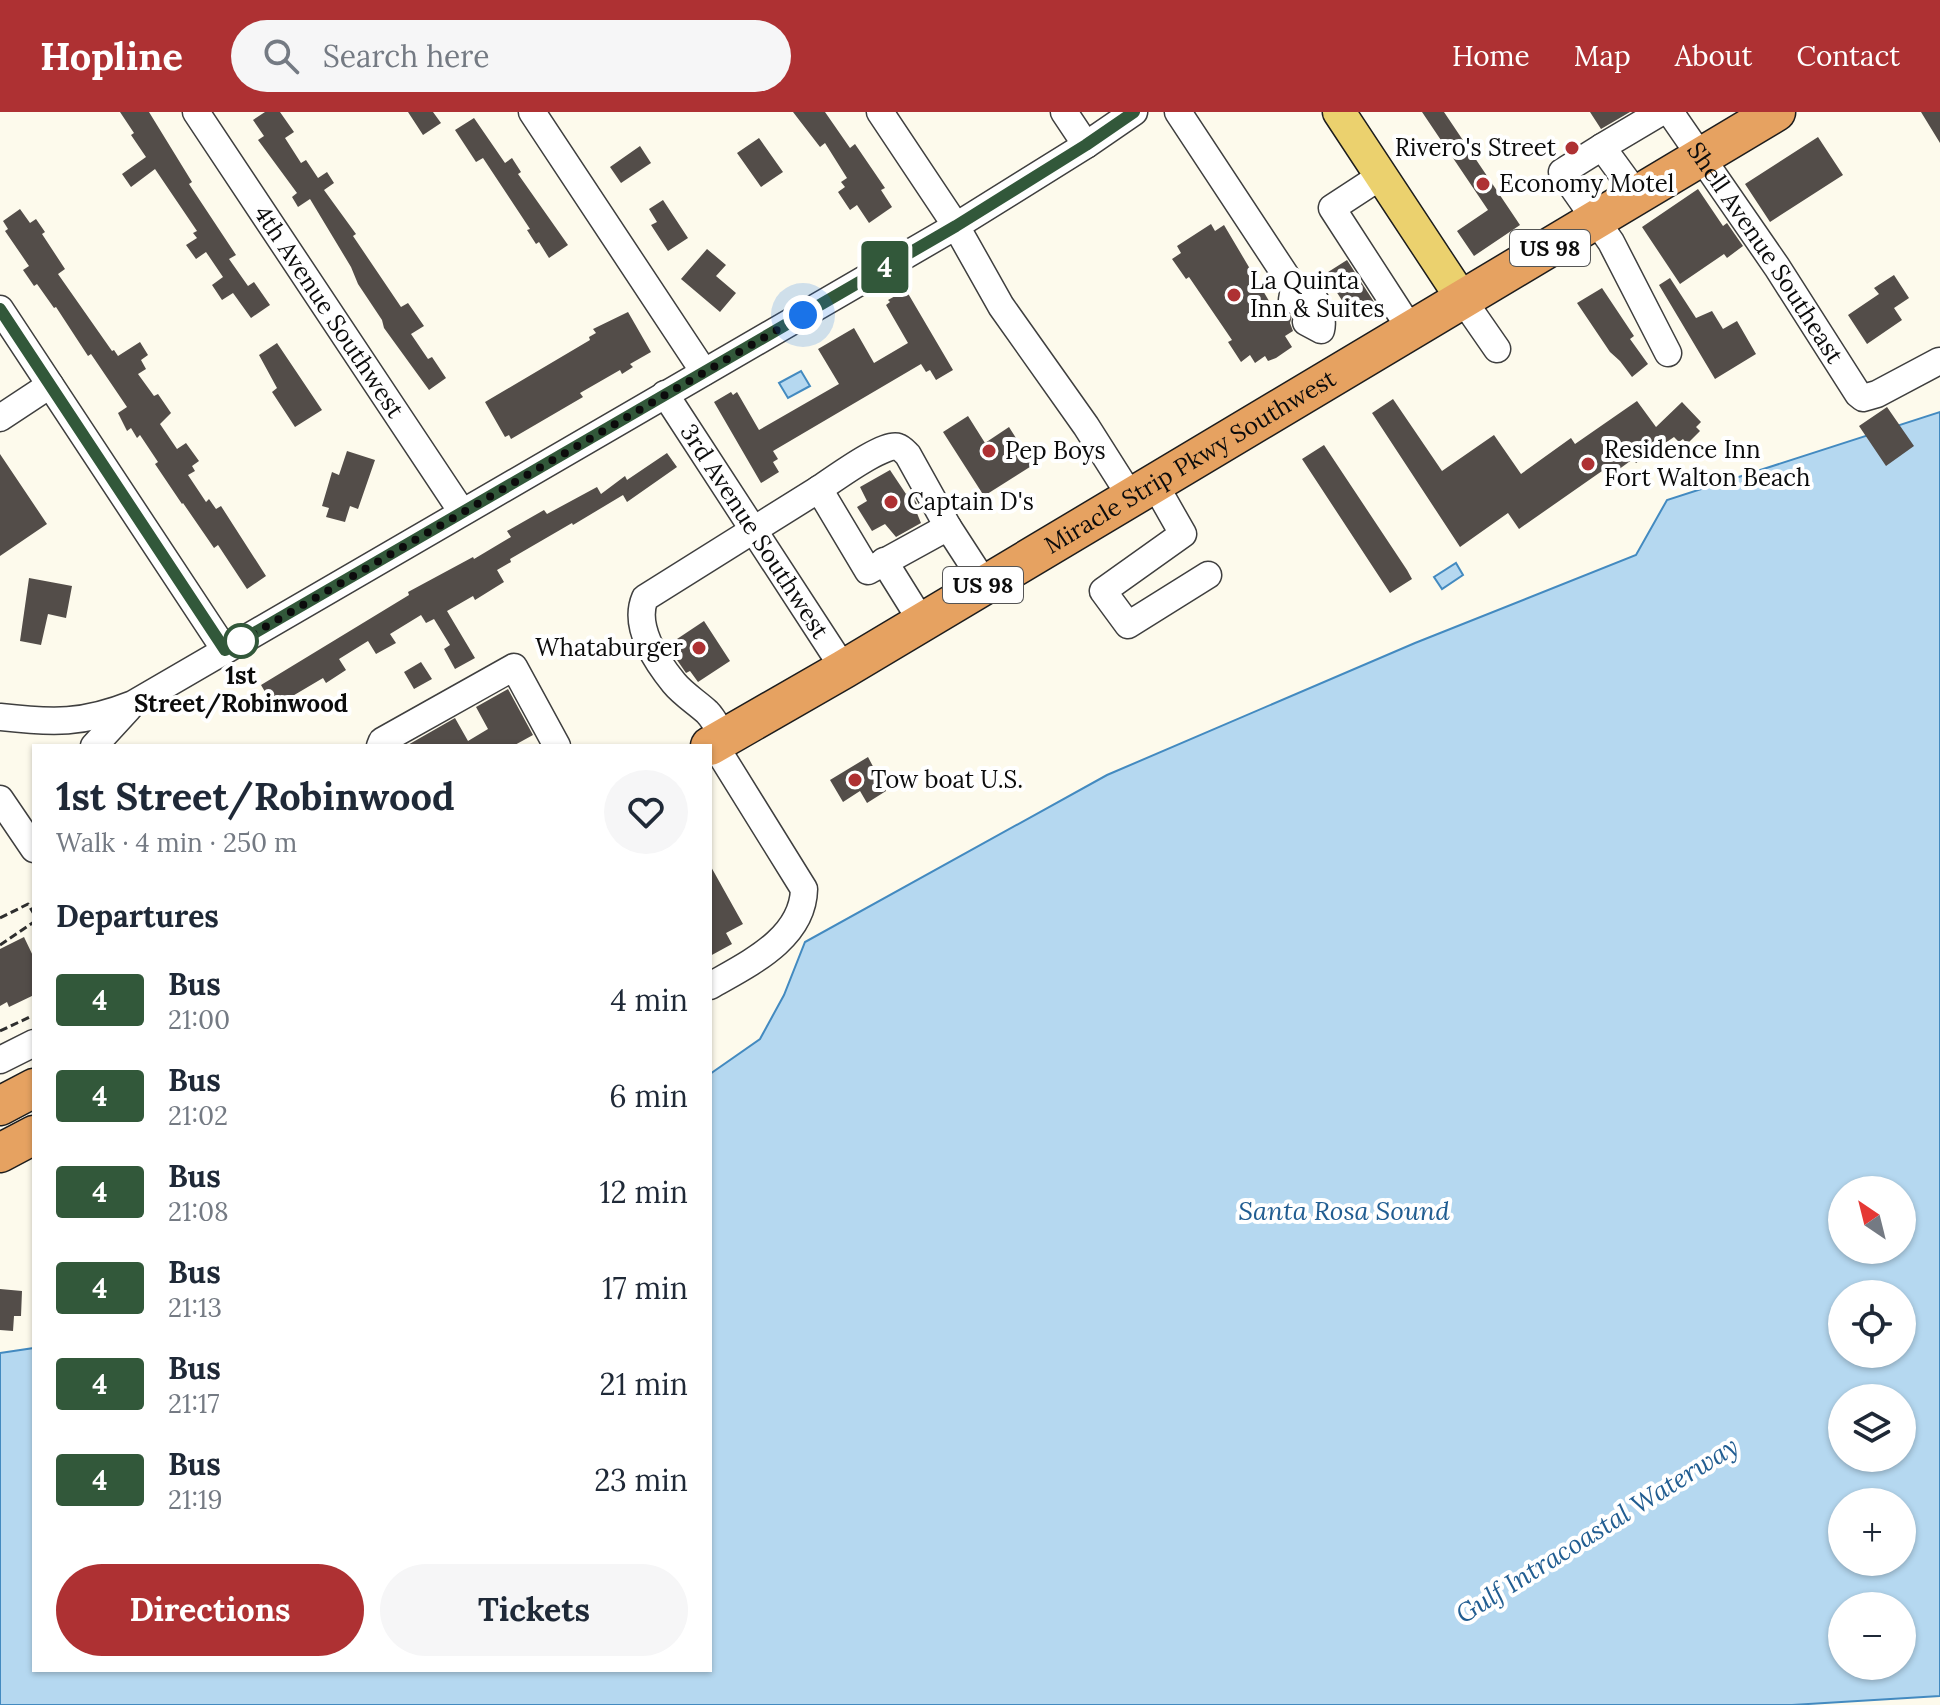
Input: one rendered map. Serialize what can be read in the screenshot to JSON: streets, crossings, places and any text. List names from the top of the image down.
{
  "streets": {
    "highway": ["US 98", "Miracle Strip Pkwy Southwest"],
    "street": ["Shell Avenue Southeast", "4th Avenue Southwest", "3rd Avenue Southwest"]
  },
  "crossings": [
    ["US 98", "Shell Avenue Southeast"],
    ["US 98", "Miracle Strip Pkwy Southwest"],
    ["Miracle Strip Pkwy Southwest", "3rd Avenue Southwest"]
  ],
  "water": ["Santa Rosa Sound", "Gulf Intracoastal Waterway"],
  "places": [
    "Rivero's Street",
    "Economy Motel",
    "La Quinta Inn & Suites",
    "Pep Boys",
    "Residence Inn Fort Walton Beach",
    "Captain D's",
    "1st Street/Robinwood",
    "Whataburger",
    "Tow boat U.S."
  ],
  "lines": ["bus line 4"],
  "north": "top left",
  "page": {
    "header": "Hopline",
    "search": "Search here",
    "nav": [
      "Home",
      "Map",
      "About",
      "Contact"
    ],
    "on_map": "4",
    "heading": [
      ["1st Street/Robinwood", "Walk · 4 min · 250 m"],
      "Departures"
    ],
    "list": [
      {
        "mark": "4",
        "name": "Bus",
        "note": "21:00",
        "value": "4 min"
      },
      {
        "mark": "4",
        "name": "Bus",
        "note": "21:02",
        "value": "6 min"
      },
      {
        "mark": "4",
        "name": "Bus",
        "note": "21:08",
        "value": "12 min"
      },
      {
        "mark": "4",
        "name": "Bus",
        "note": "21:13",
        "value": "17 min"
      },
      {
        "mark": "4",
        "name": "Bus",
        "note": "21:17",
        "value": "21 min"
      },
      {
        "mark": "4",
        "name": "Bus",
        "note": "21:19",
        "value": "23 min"
      }
    ],
    "map_buttons": ["+", "−"],
    "buttons": ["Directions", "Tickets"]
  }
}
